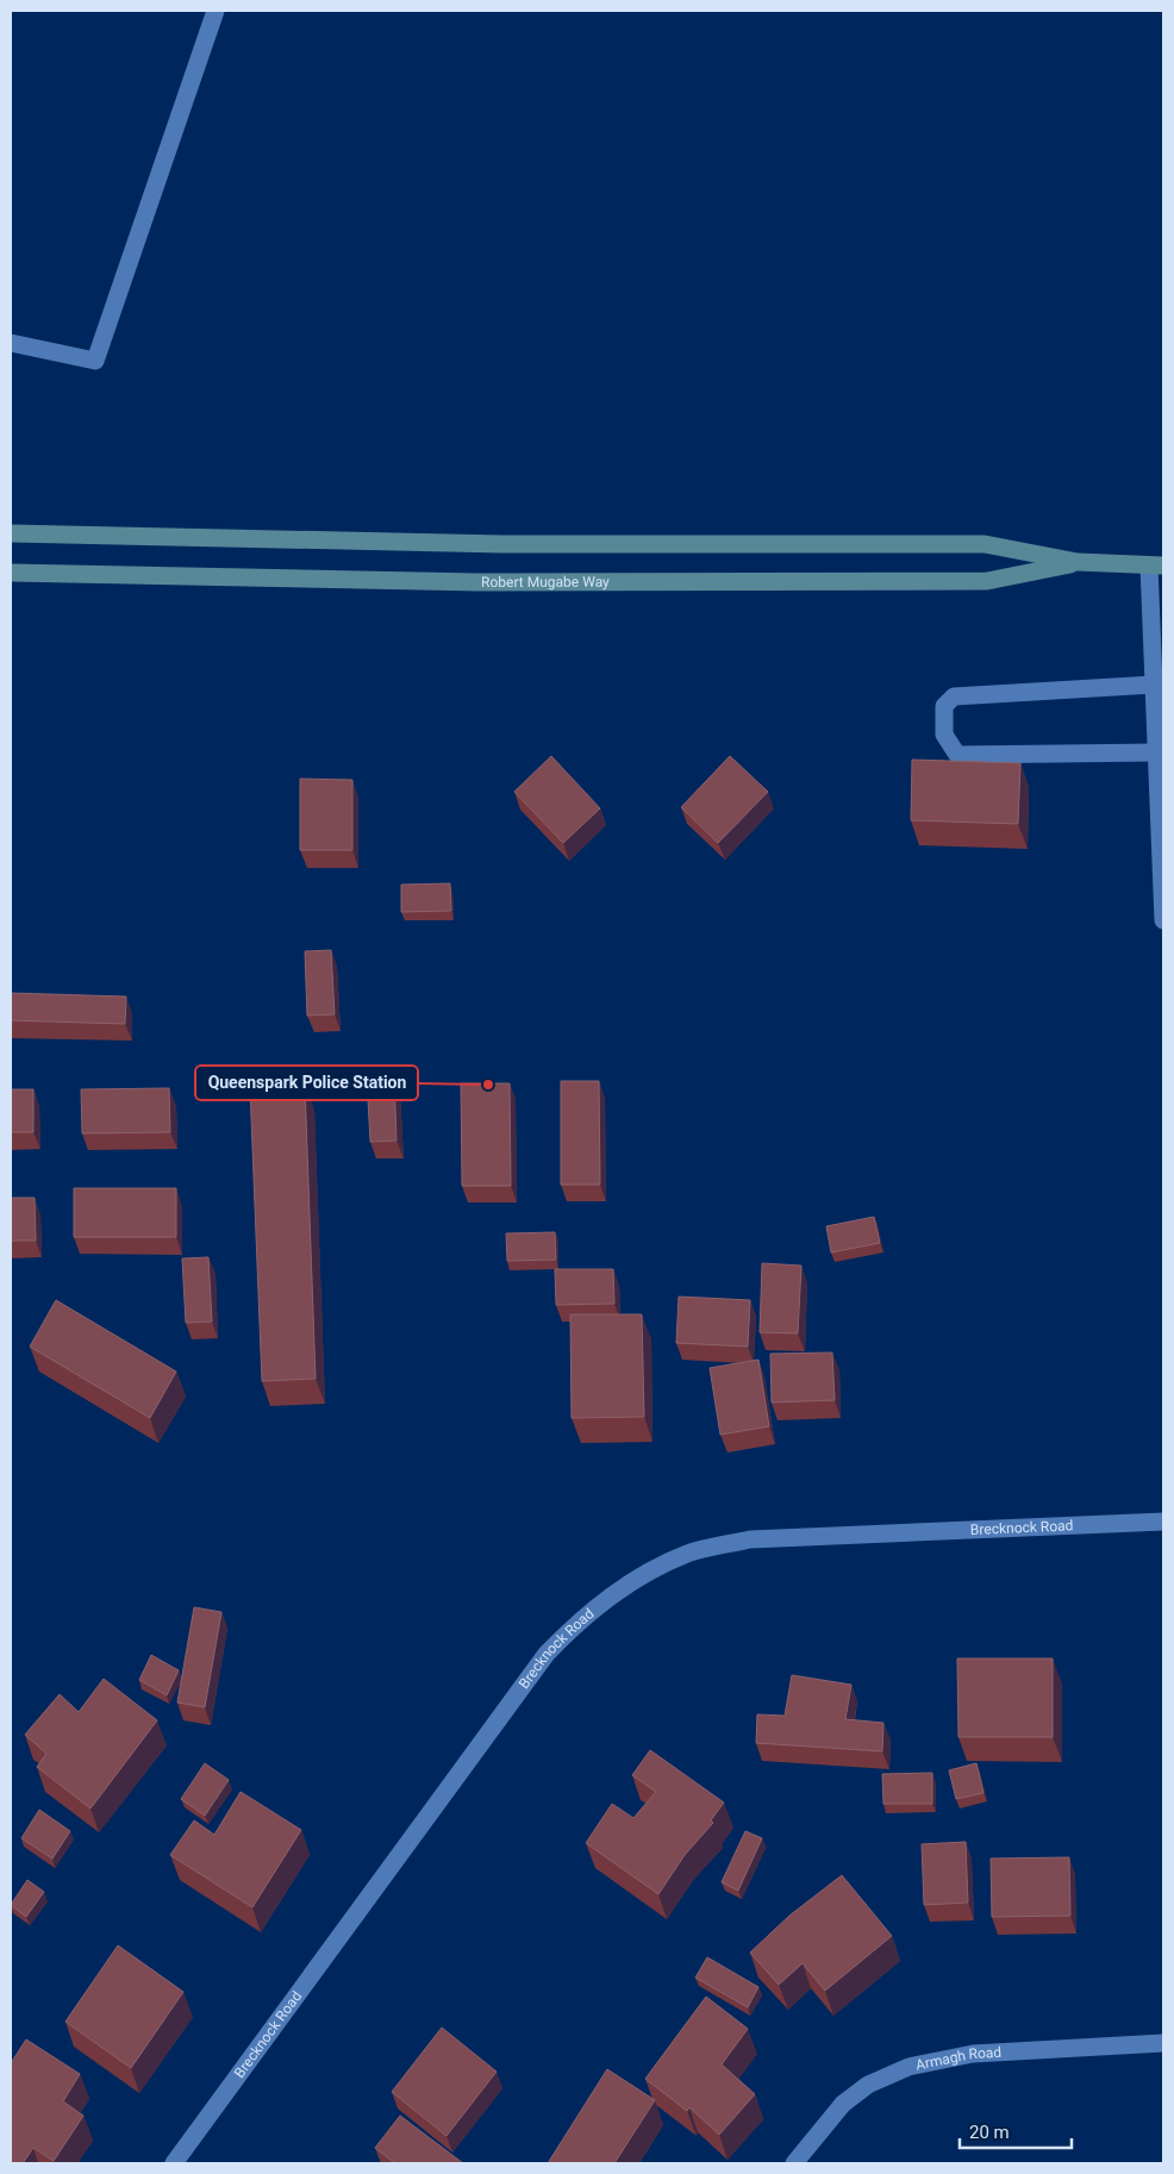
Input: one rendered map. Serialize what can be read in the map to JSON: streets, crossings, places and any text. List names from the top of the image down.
{
  "streets": {
    "main road": ["Robert Mugabe Way"],
    "street": ["Brecknock Road", "Armagh Road"]
  },
  "places": ["Queenspark Police Station"],
  "scale_bar": "20 m"
}
